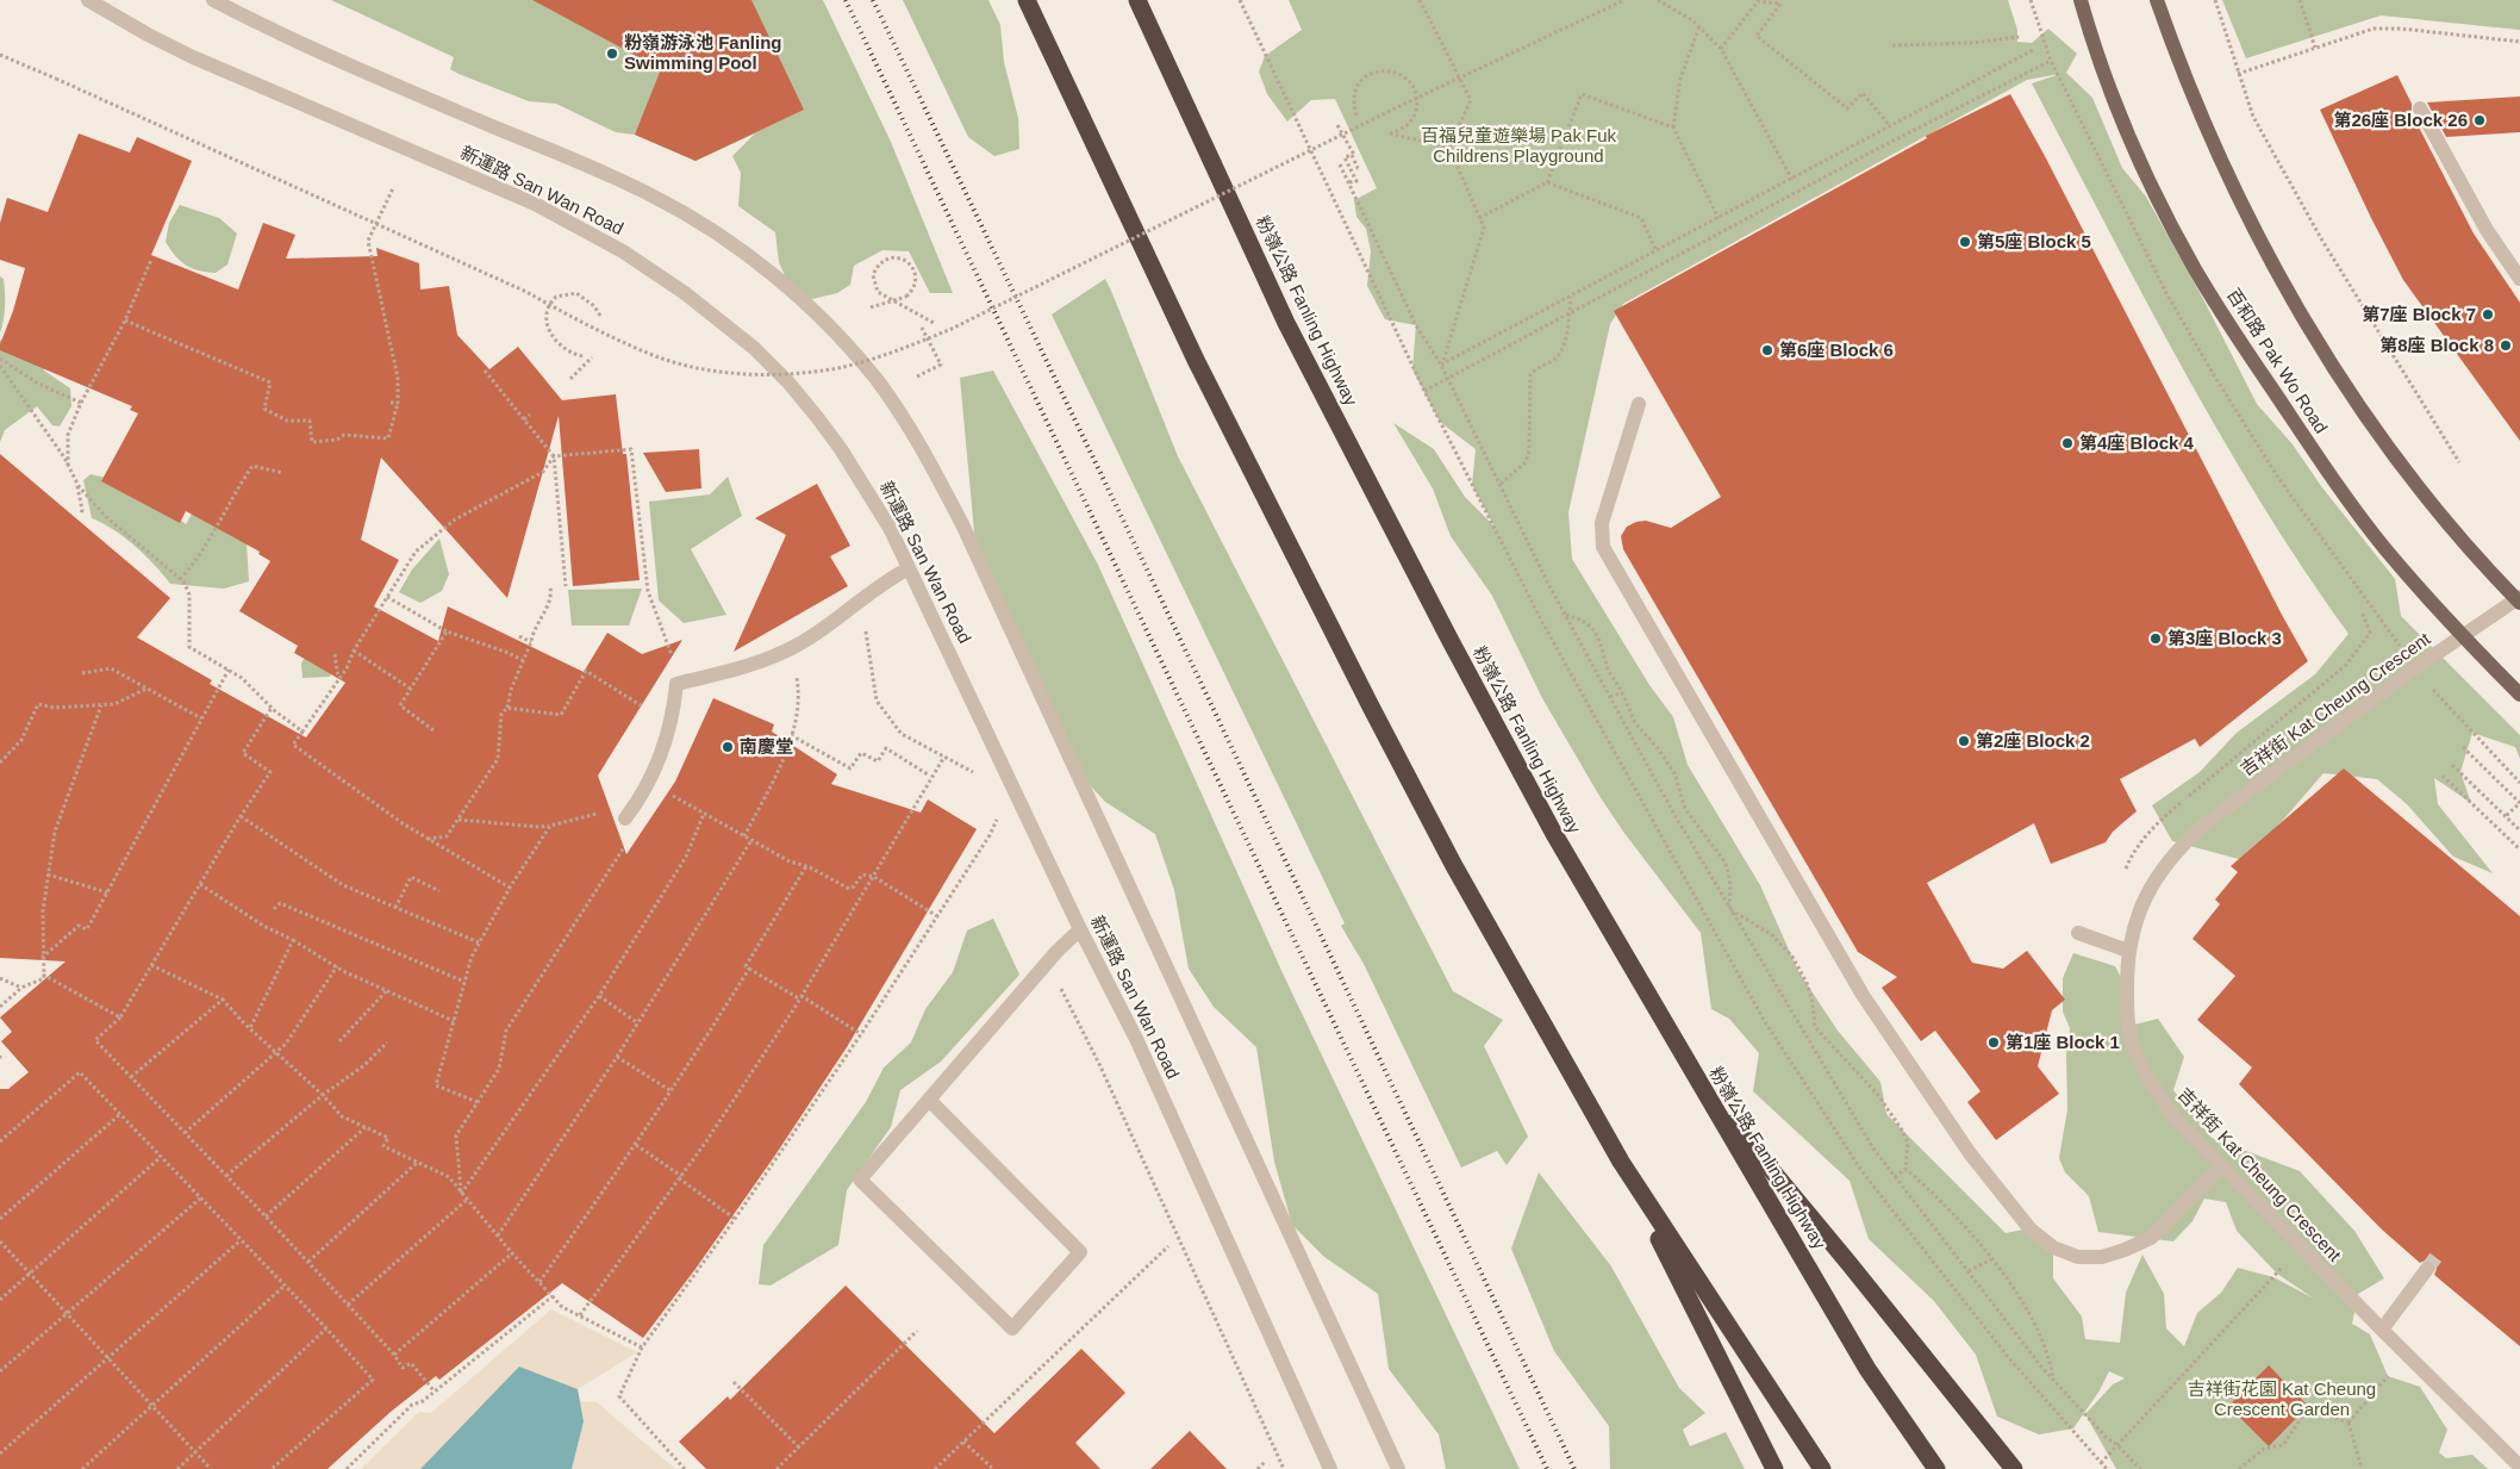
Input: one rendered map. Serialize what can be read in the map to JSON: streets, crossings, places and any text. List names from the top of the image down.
{
  "streets": {
    "highway": ["粉嶺公路 Fanling Highway"],
    "main road": ["百和路 Pak Wo Road"],
    "street": ["新運路 San Wan Road", "吉祥街 Kat Cheung Crescent"]
  },
  "crossings": [
    ["百和路 Pak Wo Road", "吉祥街 Kat Cheung Crescent"]
  ],
  "parks": ["百福兒童遊樂場 Pak Fuk Childrens Playground", "吉祥街花園 Kat Cheung Crescent Garden"],
  "places": [
    "粉嶺游泳池 Fanling Swimming Pool",
    "第26座 Block 26",
    "第5座 Block 5",
    "第7座 Block 7",
    "第8座 Block 8",
    "第6座 Block 6",
    "第4座 Block 4",
    "第3座 Block 3",
    "第2座 Block 2",
    "南慶堂",
    "第1座 Block 1"
  ]
}
